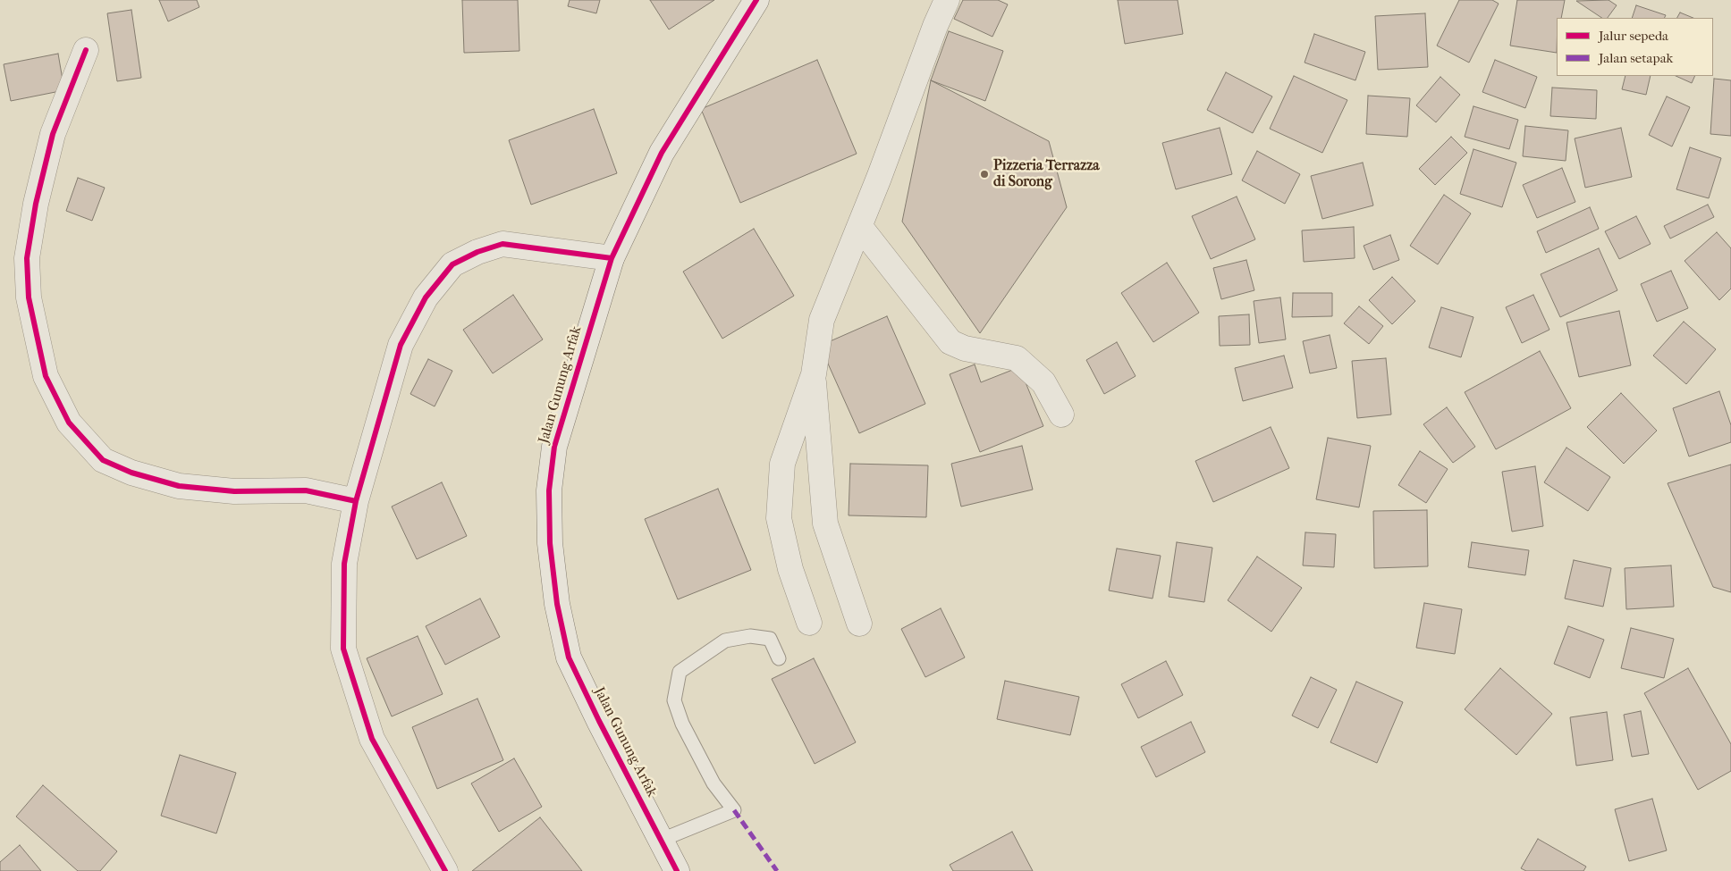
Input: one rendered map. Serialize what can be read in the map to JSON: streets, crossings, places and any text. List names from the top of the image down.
{
  "streets": {
    "street": ["Jalan Gunung Arfak"]
  },
  "places": ["Pizzeria Terrazza di Sorong"],
  "legend": ["Jalur sepeda", "Jalan setapak"]
}
